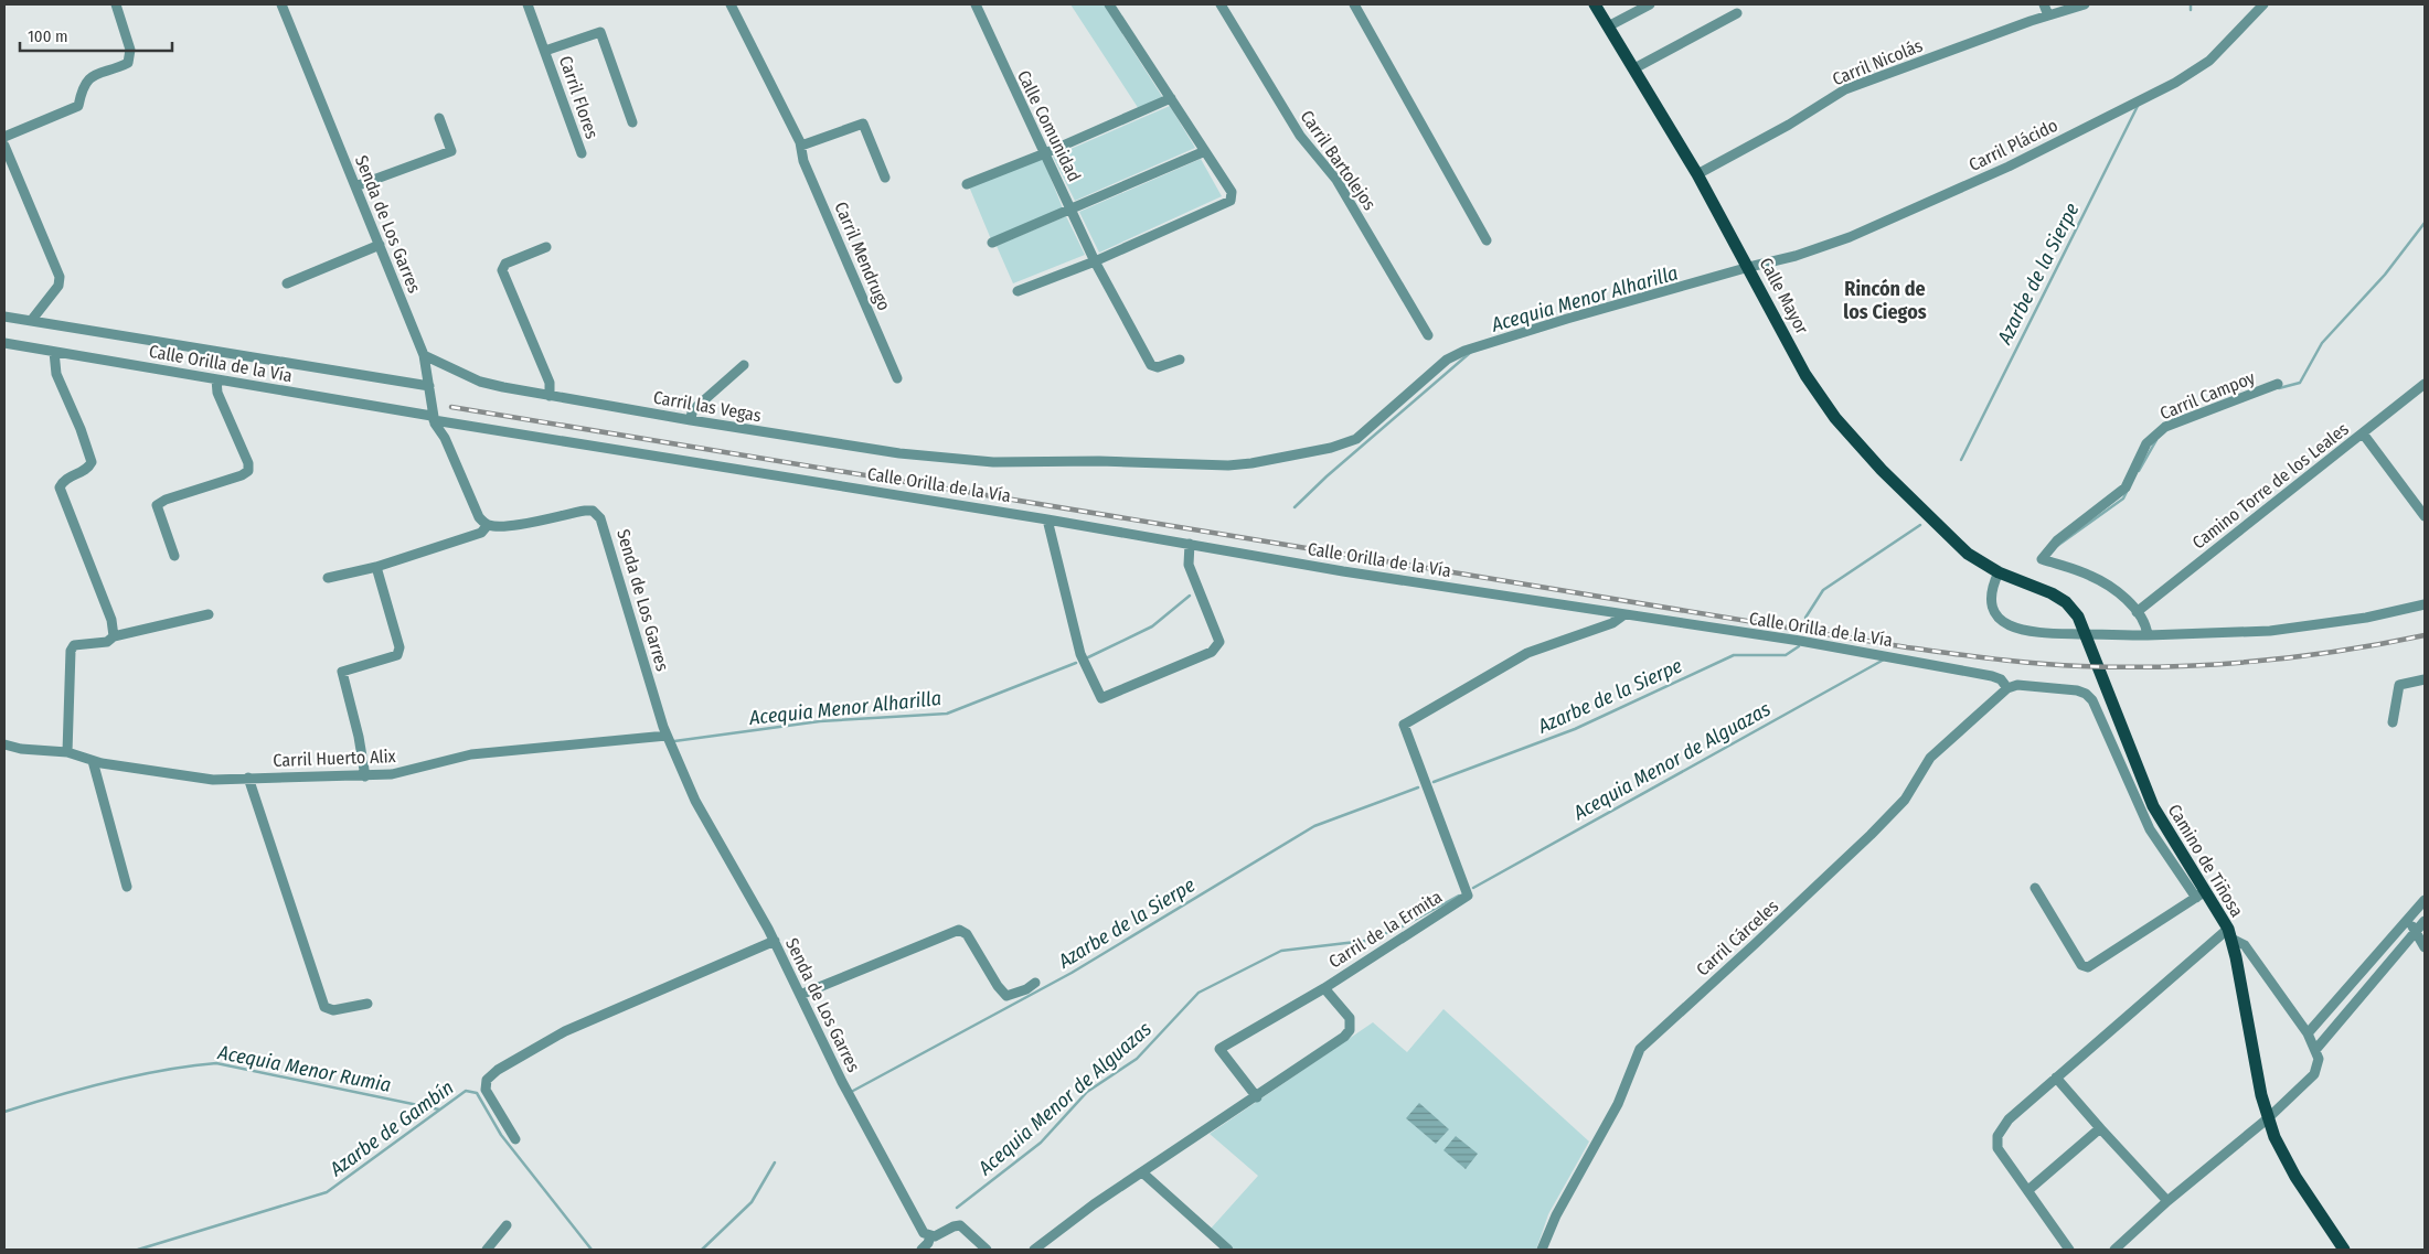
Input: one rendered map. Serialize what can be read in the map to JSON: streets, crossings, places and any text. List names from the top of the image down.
{
  "streets": {
    "main road": ["Calle Mayor", "Camino de Tiñosa"],
    "street": [
      "Carril Nicolás",
      "Carril Flores",
      "Calle Comunidad",
      "Carril Plácido",
      "Carril Bartolejos",
      "Senda de Los Garres",
      "Carril Mendrugo",
      "Calle Orilla de la Vía",
      "Carril Campoy",
      "Carril las Vegas",
      "Camino Torre de los Leales",
      "Carril Huerto Alix",
      "Carril de la Ermita",
      "Carril Cárceles"
    ]
  },
  "crossings": [
    ["Carril Nicolás", "Calle Mayor"],
    ["Carril Plácido", "Calle Mayor"],
    ["Carril Plácido", "Carril las Vegas"],
    ["Senda de Los Garres", "Calle Orilla de la Vía"],
    ["Senda de Los Garres", "Carril las Vegas"],
    ["Senda de Los Garres", "Carril Huerto Alix"],
    ["Calle Mayor", "Camino de Tiñosa"],
    ["Calle Orilla de la Vía", "Carril de la Ermita"],
    ["Calle Orilla de la Vía", "Carril Cárceles"],
    ["Carril Campoy", "Camino Torre de los Leales"]
  ],
  "districts": ["Rincón de los Ciegos"],
  "water": [
    "Azarbe de la Sierpe",
    "Acequia Menor Alharilla",
    "Acequia Menor de Alguazas",
    "Acequia Menor Rumia",
    "Azarbe de Gambín"
  ],
  "scale_bar": "100 m"
}
